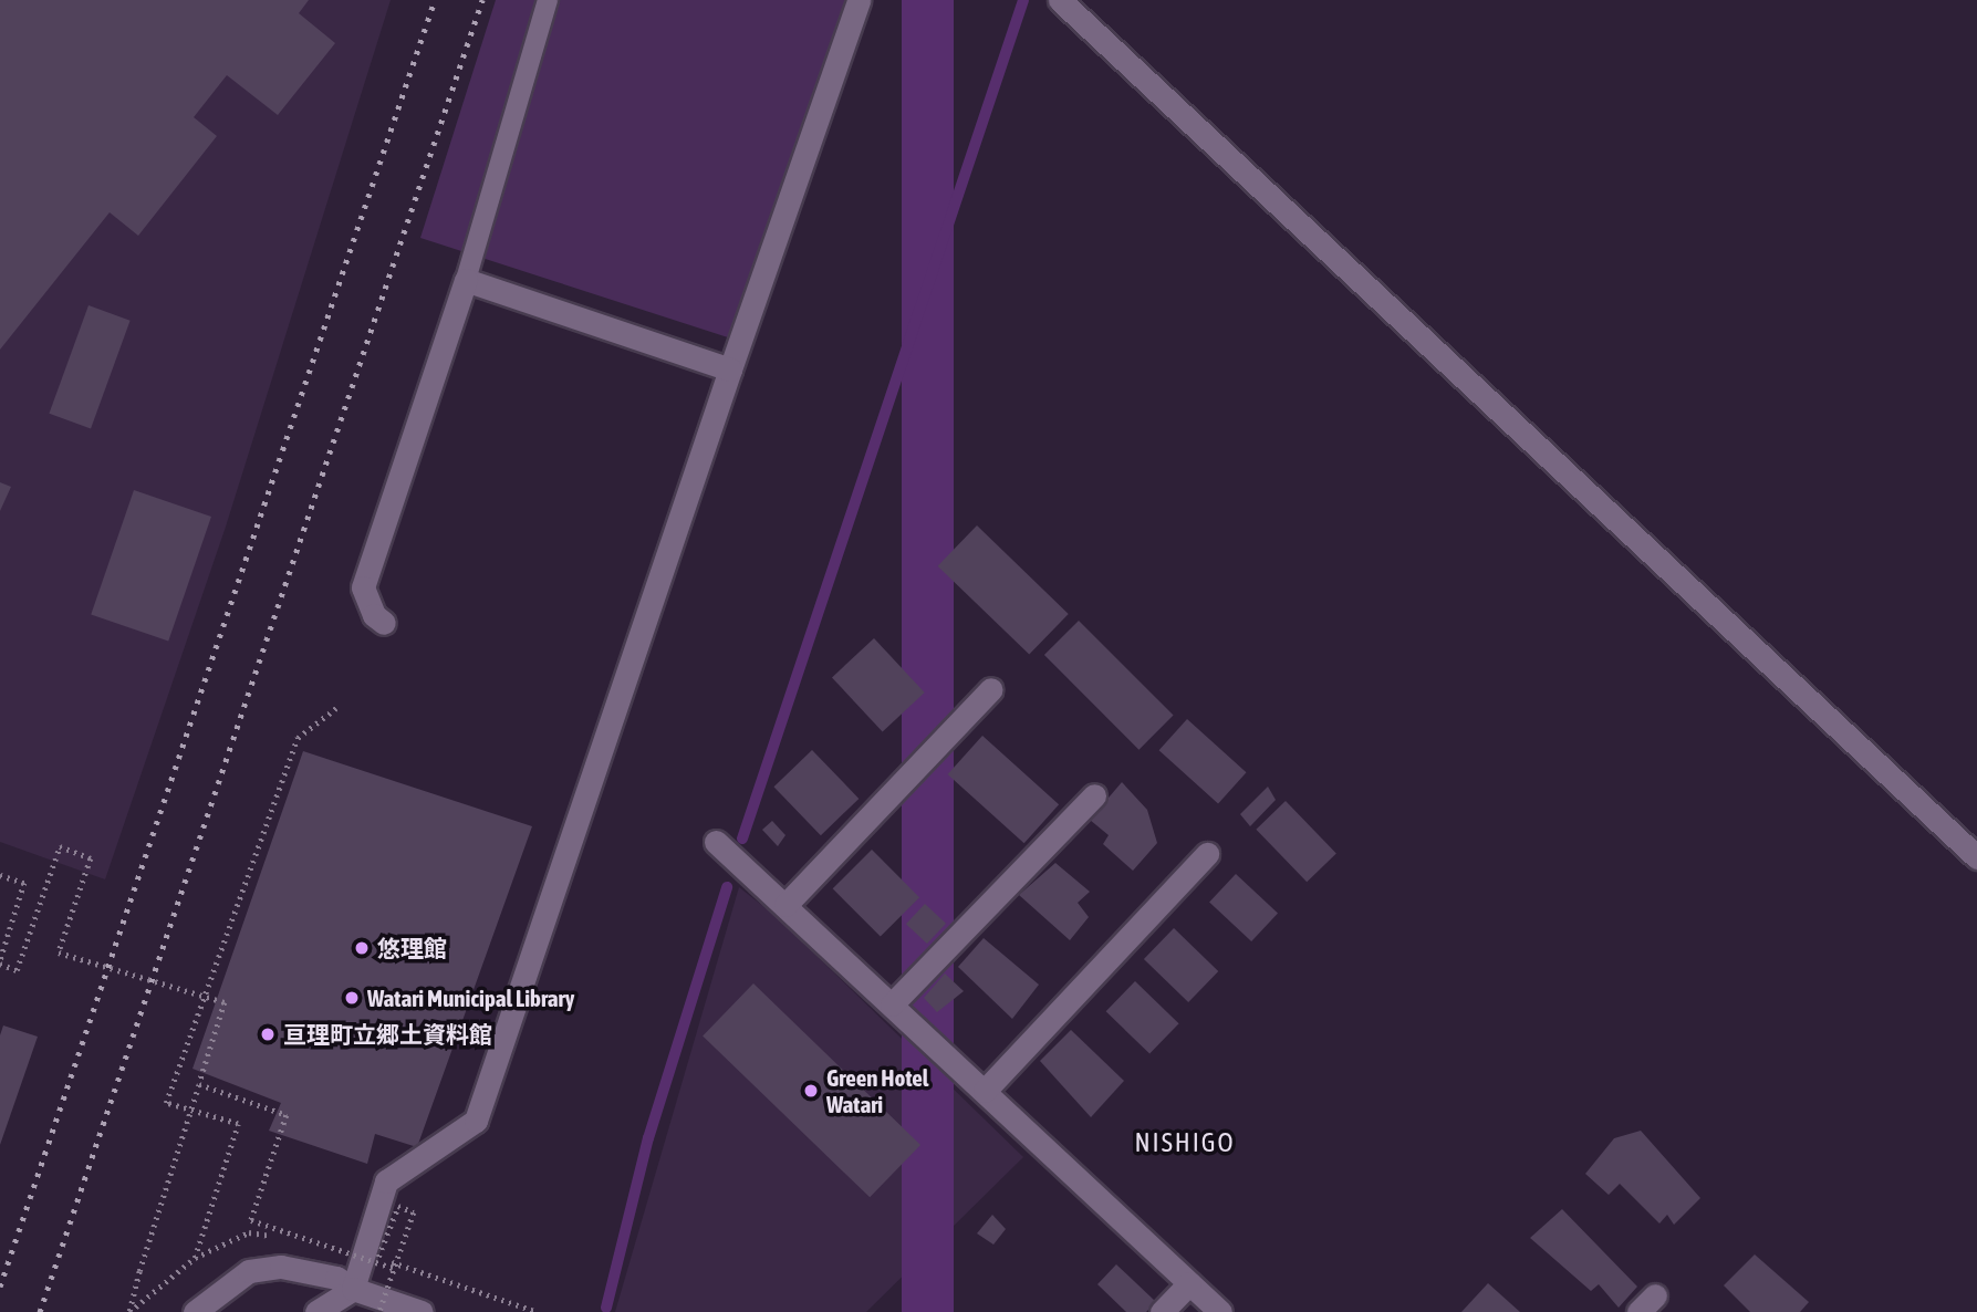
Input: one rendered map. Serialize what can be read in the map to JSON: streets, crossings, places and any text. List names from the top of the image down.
{
  "districts": ["NISHIGO"],
  "places": [
    "悠理館",
    "Watari Municipal Library",
    "亘理町立郷土資料館",
    "Green Hotel Watari"
  ]
}
